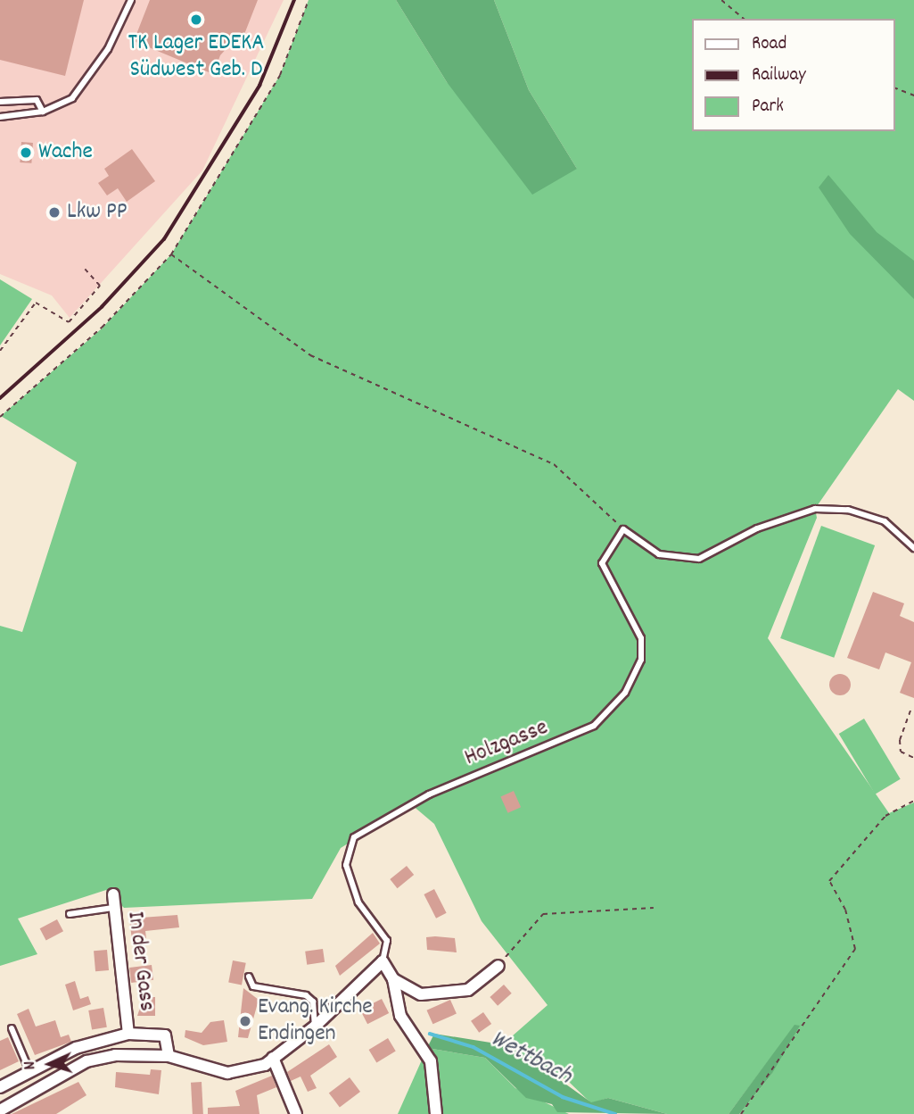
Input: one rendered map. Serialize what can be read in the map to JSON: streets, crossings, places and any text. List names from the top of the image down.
{
  "streets": {
    "street": ["In der Gass"],
    "lane": ["Holzgasse"]
  },
  "water": ["Wettbach"],
  "places": [
    "TK Lager EDEKA Südwest Geb. D",
    "Wache",
    "Lkw PP",
    "Evang. Kirche Endingen"
  ],
  "legend": ["Road", "Railway", "Park"],
  "north": "left"
}
